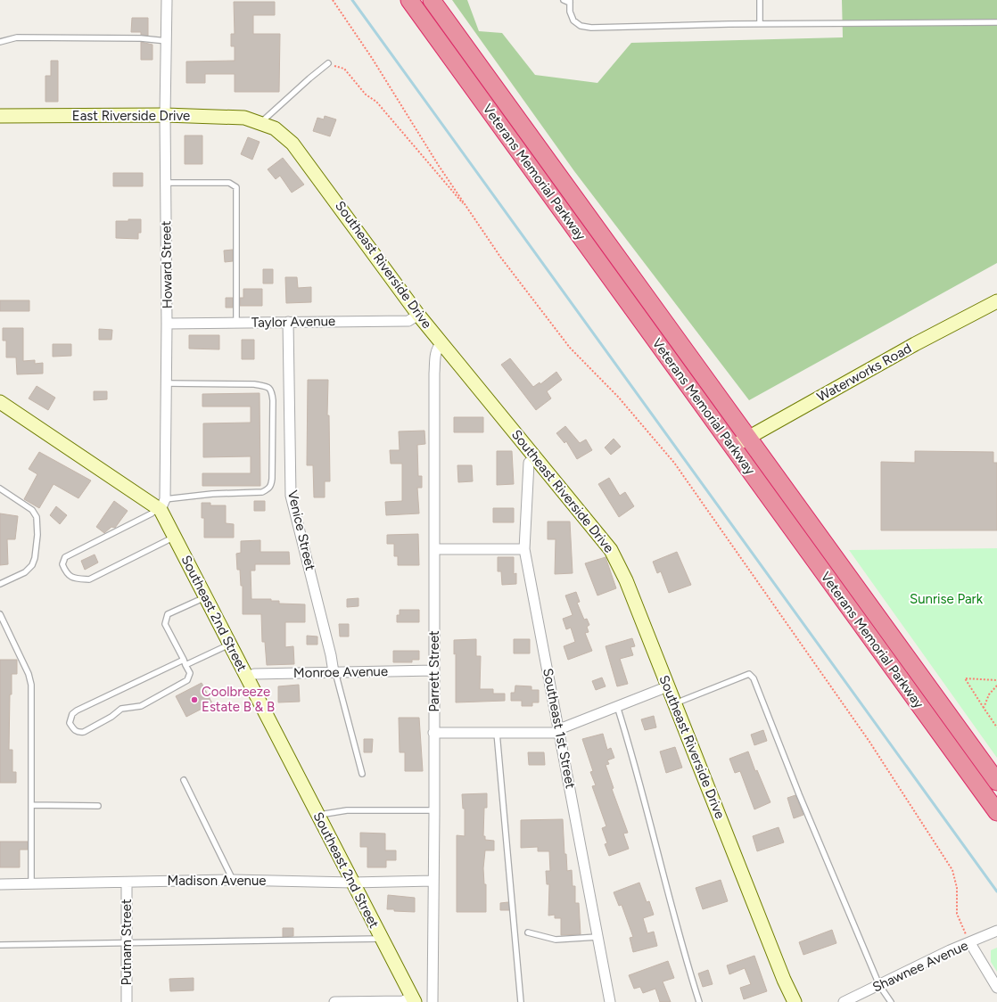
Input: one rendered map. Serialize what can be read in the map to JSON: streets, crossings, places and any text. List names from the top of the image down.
{
  "streets": {
    "highway": ["Veterans Memorial Parkway"],
    "street": [
      "East Riverside Drive",
      "Howard Street",
      "Southeast Riverside Drive",
      "Taylor Avenue",
      "Waterworks Road",
      "Venice Street",
      "Southeast 2nd Street",
      "Parrett Street",
      "Monroe Avenue",
      "Southeast 1st Street",
      "Madison Avenue",
      "Putnam Street",
      "Shawnee Avenue"
    ]
  },
  "crossings": [
    ["East Riverside Drive", "Howard Street"],
    ["East Riverside Drive", "Southeast Riverside Drive"],
    ["Veterans Memorial Parkway", "Waterworks Road"],
    ["Howard Street", "Taylor Avenue"],
    ["Howard Street", "Southeast 2nd Street"],
    ["Southeast Riverside Drive", "Taylor Avenue"],
    ["Southeast Riverside Drive", "Parrett Street"],
    ["Southeast Riverside Drive", "Southeast 1st Street"],
    ["Taylor Avenue", "Venice Street"],
    ["Venice Street", "Monroe Avenue"],
    ["Southeast 2nd Street", "Monroe Avenue"],
    ["Southeast 2nd Street", "Madison Avenue"],
    ["Parrett Street", "Monroe Avenue"],
    ["Parrett Street", "Madison Avenue"],
    ["Madison Avenue", "Putnam Street"]
  ],
  "parks": ["Sunrise Park"],
  "places": ["Coolbreeze Estate B & B"]
}
